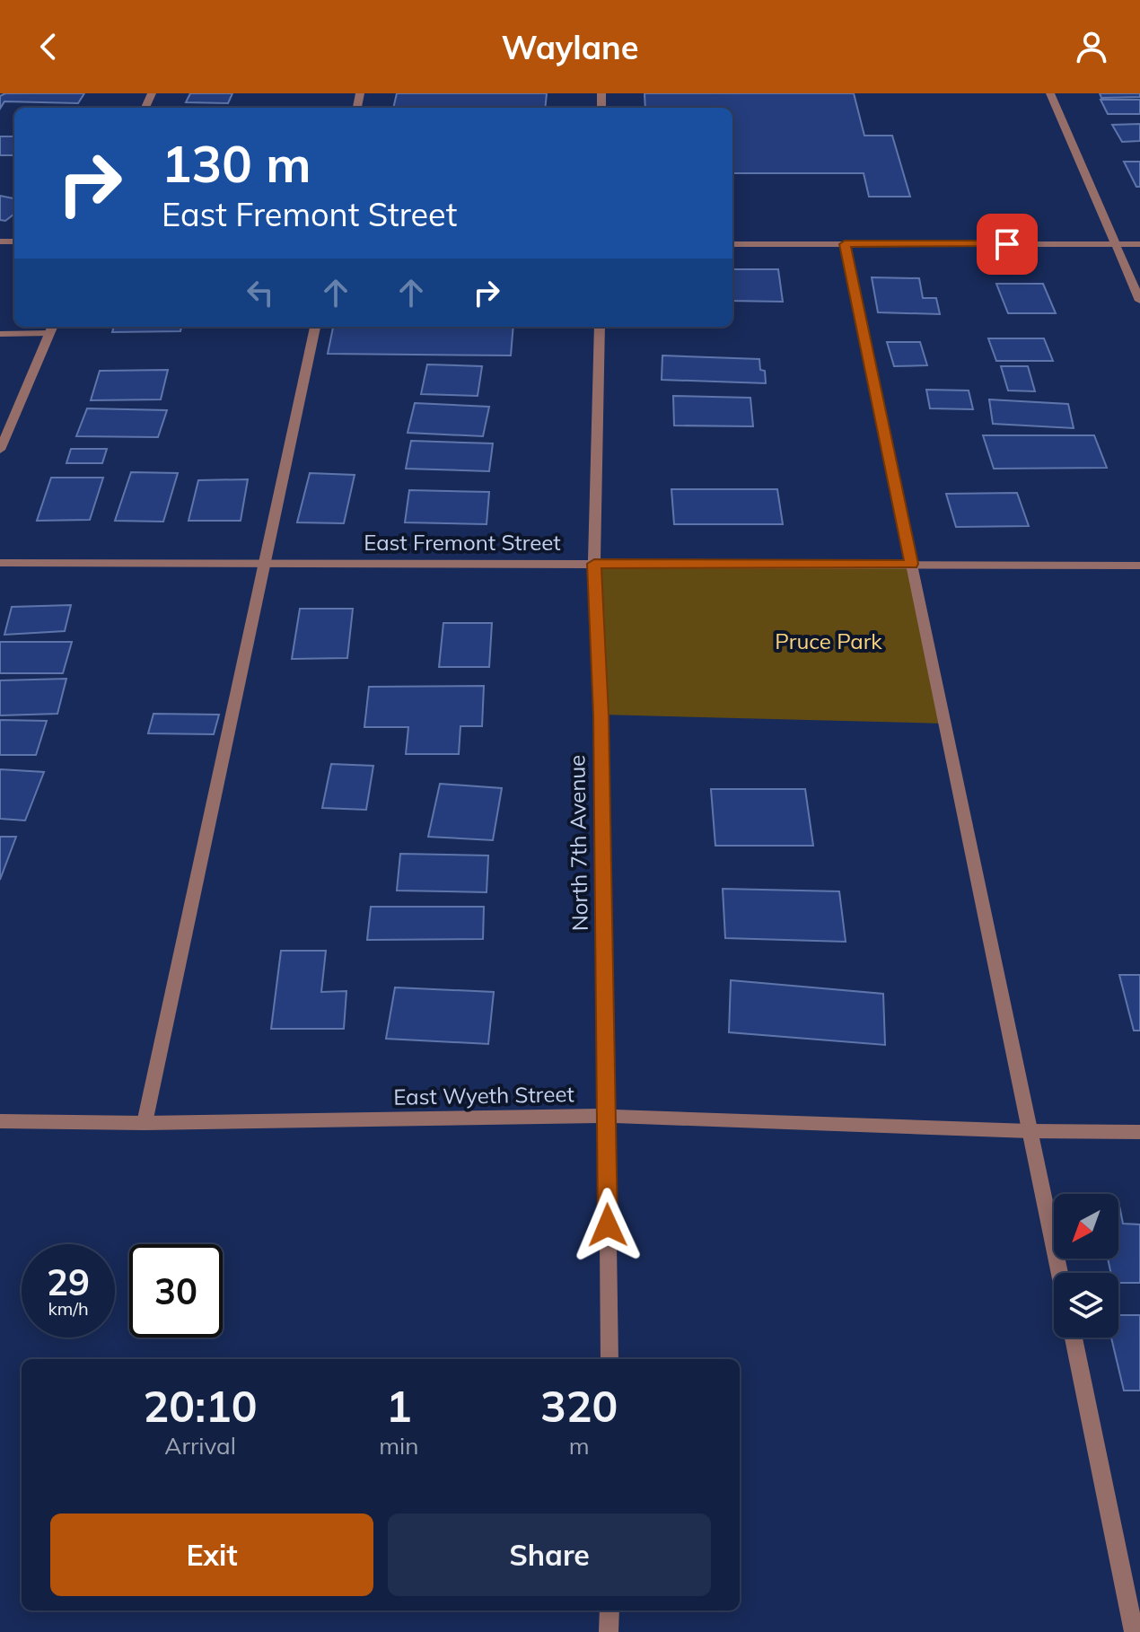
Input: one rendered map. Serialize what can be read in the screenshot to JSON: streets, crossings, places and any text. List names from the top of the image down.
{
  "streets": {
    "street": ["East Fremont Street", "North 7th Avenue", "East Wyeth Street"]
  },
  "crossings": [
    ["East Fremont Street", "North 7th Avenue"],
    ["North 7th Avenue", "East Wyeth Street"]
  ],
  "parks": ["Pruce Park"],
  "north": "bottom left",
  "page": {
    "header": "Waylane",
    "turn": ["130 m", "East Fremont Street"],
    "speed": "29 km/h",
    "limit": "30",
    "eta": [
      "20:10",
      "Arrival",
      "1",
      "min",
      "320",
      "m"
    ],
    "buttons": ["Exit", "Share"]
  }
}
